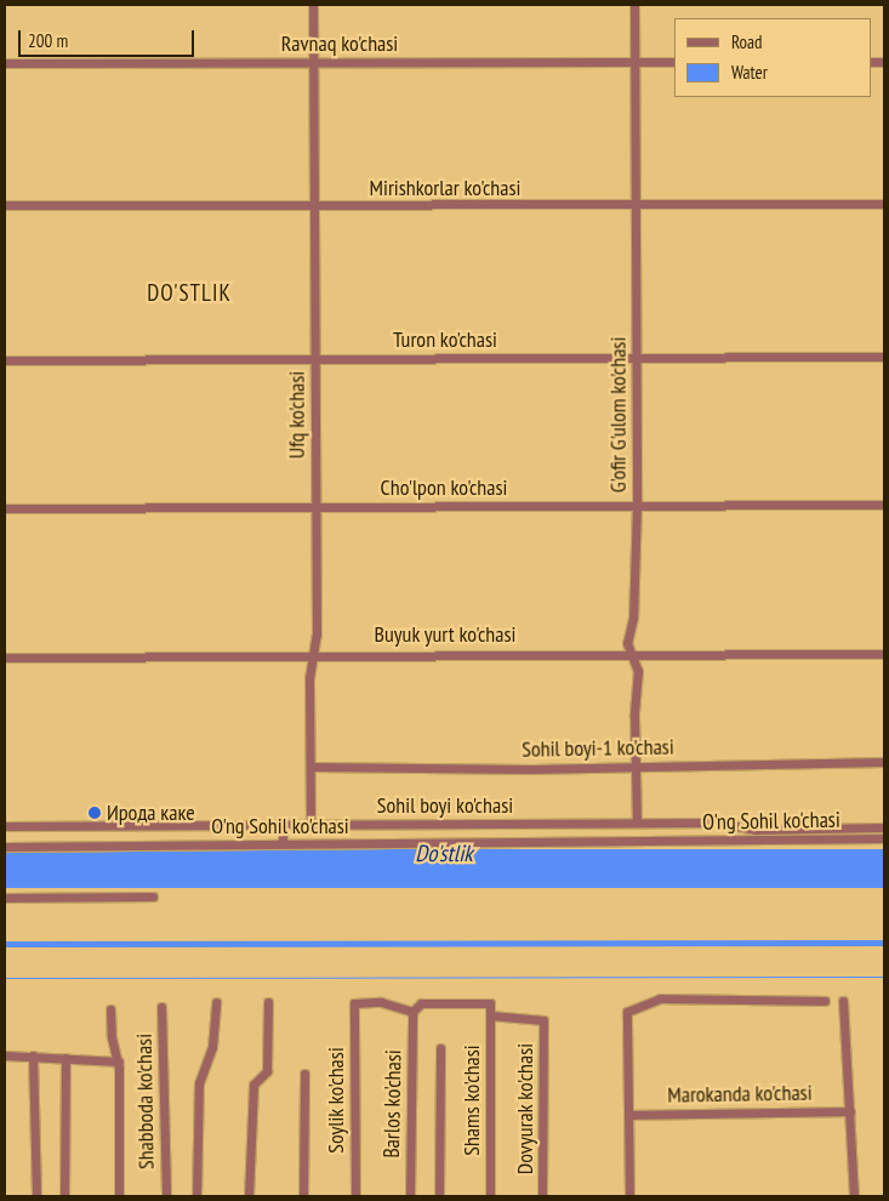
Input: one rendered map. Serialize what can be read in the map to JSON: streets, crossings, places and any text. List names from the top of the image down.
{
  "streets": {
    "street": [
      "Ravnaq ko'chasi",
      "Mirishkorlar ko'chasi",
      "Turon ko'chasi",
      "Ufq ko'chasi",
      "G'ofir G'ulom ko'chasi",
      "Cho'lpon ko'chasi",
      "Buyuk yurt ko'chasi",
      "Sohil boyi-1 ko'chasi",
      "Sohil boyi ko'chasi",
      "O'ng Sohil ko'chasi",
      "Marokanda ko'chasi",
      "Soylik ko'chasi",
      "Shams ko'chasi",
      "Shabboda ko'chasi",
      "Barlos ko'chasi",
      "Dovyurak ko'chasi"
    ]
  },
  "crossings": [
    ["Ravnaq ko'chasi", "Ufq ko'chasi"],
    ["Ravnaq ko'chasi", "G'ofir G'ulom ko'chasi"],
    ["Mirishkorlar ko'chasi", "Ufq ko'chasi"],
    ["Mirishkorlar ko'chasi", "G'ofir G'ulom ko'chasi"],
    ["Turon ko'chasi", "Ufq ko'chasi"],
    ["Turon ko'chasi", "G'ofir G'ulom ko'chasi"],
    ["Ufq ko'chasi", "Cho'lpon ko'chasi"],
    ["Ufq ko'chasi", "Buyuk yurt ko'chasi"],
    ["Ufq ko'chasi", "Sohil boyi-1 ko'chasi"],
    ["Ufq ko'chasi", "Sohil boyi ko'chasi"],
    ["G'ofir G'ulom ko'chasi", "Cho'lpon ko'chasi"],
    ["G'ofir G'ulom ko'chasi", "Buyuk yurt ko'chasi"],
    ["G'ofir G'ulom ko'chasi", "Sohil boyi-1 ko'chasi"],
    ["G'ofir G'ulom ko'chasi", "Sohil boyi ko'chasi"],
    ["Soylik ko'chasi", "Shams ko'chasi"],
    ["Soylik ko'chasi", "Barlos ko'chasi"],
    ["Shams ko'chasi", "Barlos ko'chasi"],
    ["Shams ko'chasi", "Dovyurak ko'chasi"]
  ],
  "districts": ["DO'STLIK"],
  "water": ["Do'stlik"],
  "places": ["Ирода каке"],
  "legend": ["Road", "Water"],
  "scale_bar": "200 m"
}
